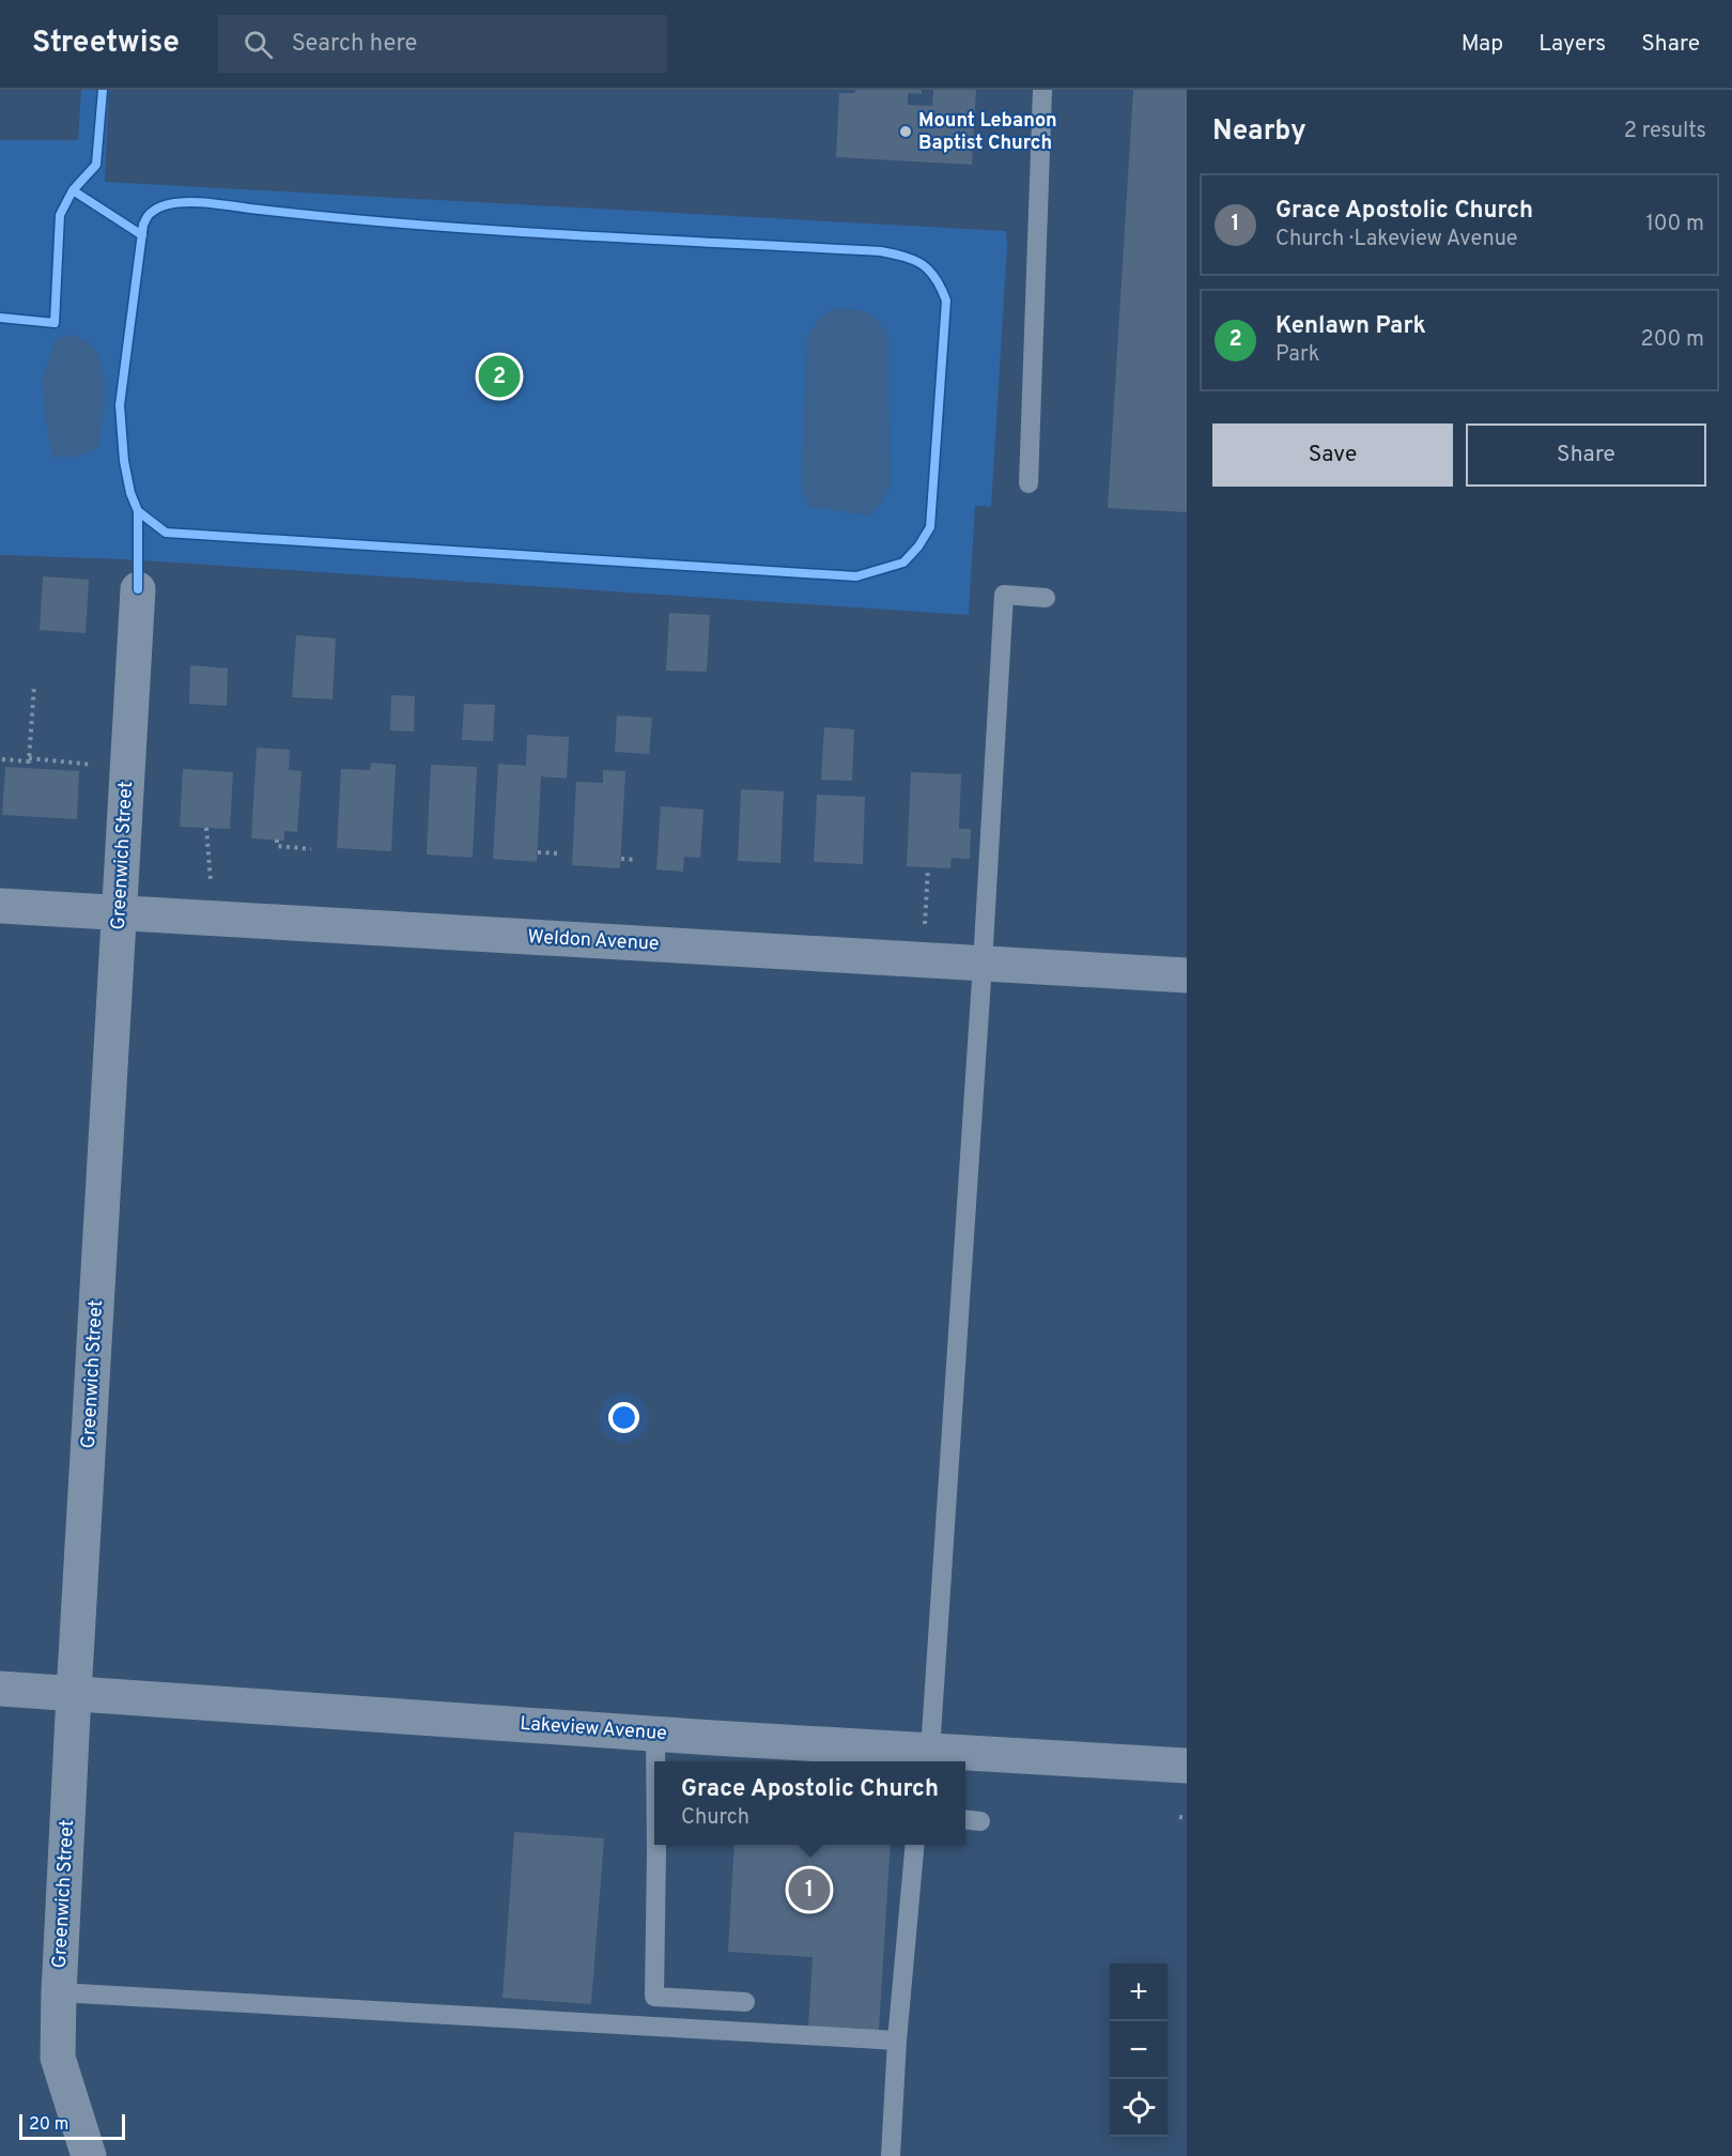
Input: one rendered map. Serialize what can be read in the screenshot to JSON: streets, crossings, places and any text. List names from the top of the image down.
{
  "streets": {
    "street": ["Greenwich Street", "Weldon Avenue", "Lakeview Avenue"]
  },
  "crossings": [
    ["Greenwich Street", "Weldon Avenue"],
    ["Greenwich Street", "Lakeview Avenue"]
  ],
  "places": ["Mount Lebanon Baptist Church"],
  "scale_bar": "20 m",
  "page": {
    "header": "Streetwise",
    "search": "Search here",
    "nav": ["Map", "Layers", "Share"],
    "heading": ["Nearby", "2 results"],
    "list": [
      {
        "mark": "1",
        "name": "Grace Apostolic Church",
        "note": "Church · Lakeview Avenue",
        "value": "100 m"
      },
      {
        "mark": "2",
        "name": "Kenlawn Park",
        "note": "Park",
        "value": "200 m"
      }
    ],
    "pins": ["2", "1"],
    "buttons": ["Save", "Share"],
    "popup": ["Grace Apostolic Church", "Church"],
    "map_buttons": ["+", "−"],
    "scale": "20 m"
  }
}
